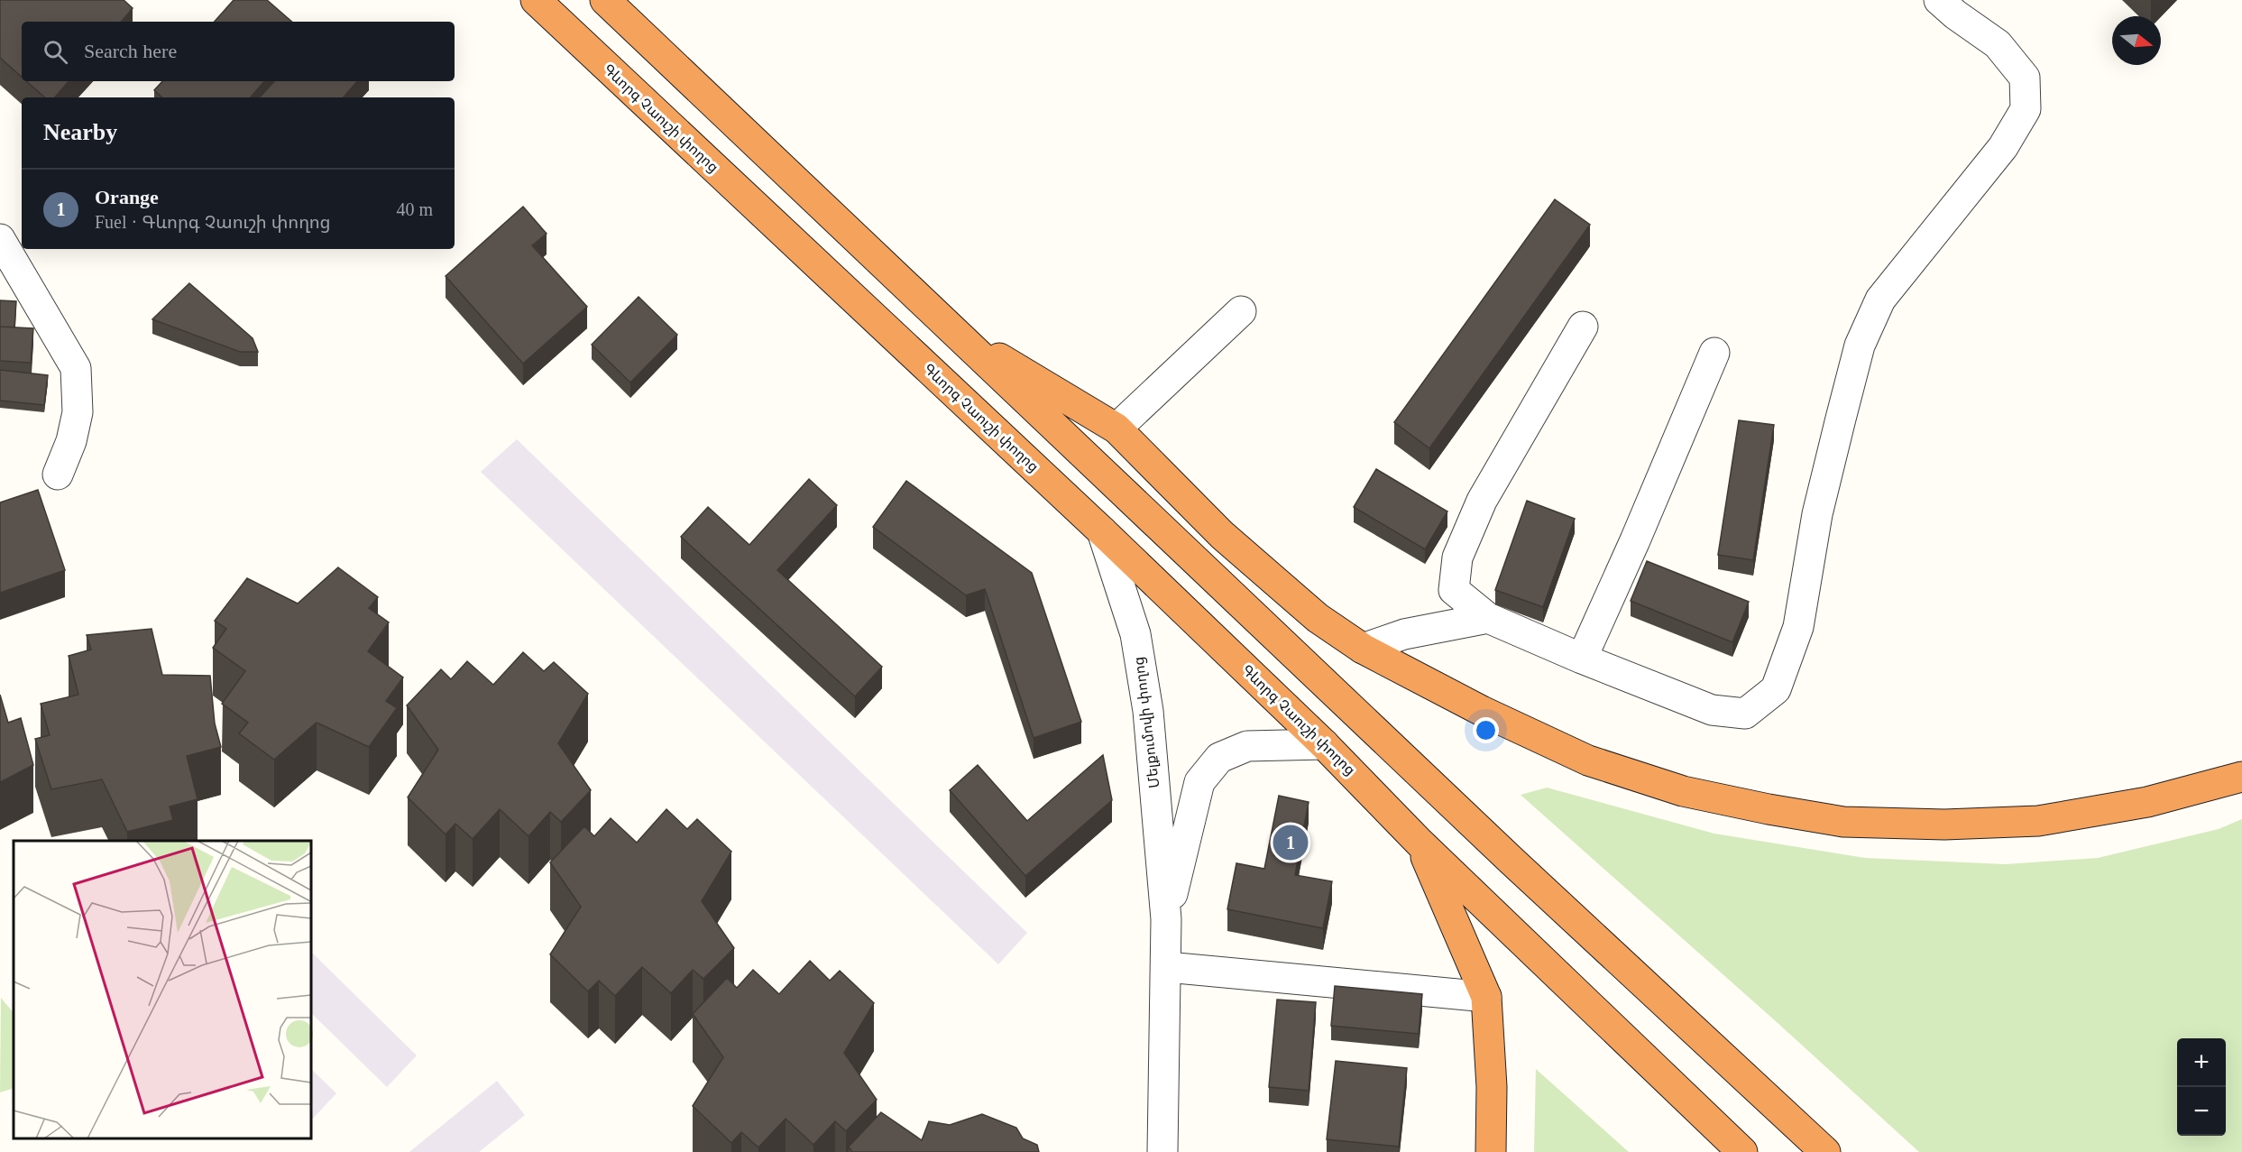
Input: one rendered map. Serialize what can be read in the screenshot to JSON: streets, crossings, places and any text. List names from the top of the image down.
{
  "streets": {
    "highway": ["Գևորգ Չաուշի փողոց"],
    "street": ["Մելքումովի փողոց"]
  },
  "crossings": [
    ["Գևորգ Չաուշի փողոց", "Մելքումովի փողոց"]
  ],
  "north": "right",
  "page": {
    "search": "Search here",
    "heading": "Nearby",
    "list": [
      {
        "mark": "1",
        "name": "Orange",
        "note": "Fuel · Գևորգ Չաուշի փողոց",
        "value": "40 m"
      }
    ],
    "pins": "1",
    "map_buttons": ["+", "−"]
  }
}
